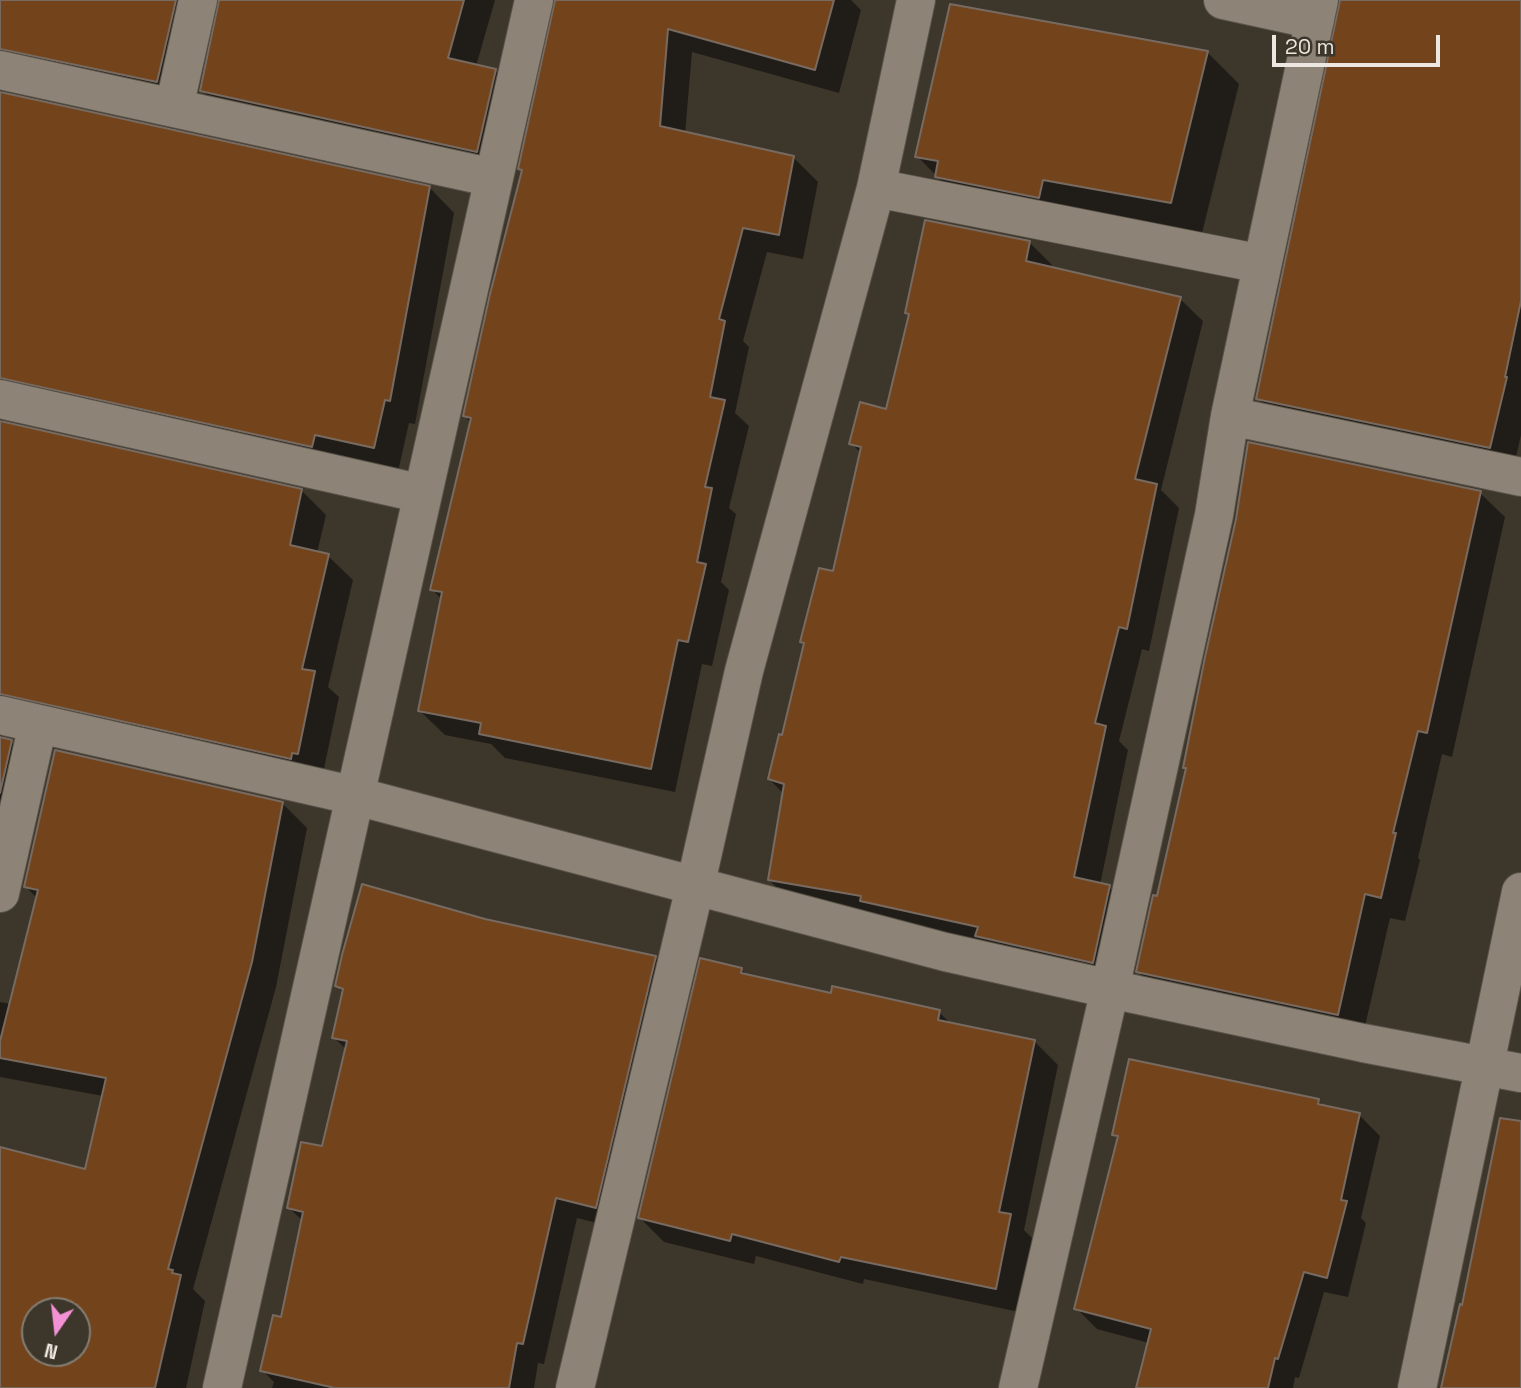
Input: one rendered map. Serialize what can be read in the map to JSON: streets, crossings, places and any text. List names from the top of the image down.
{
  "scale_bar": "20 m",
  "north": "bottom"
}
